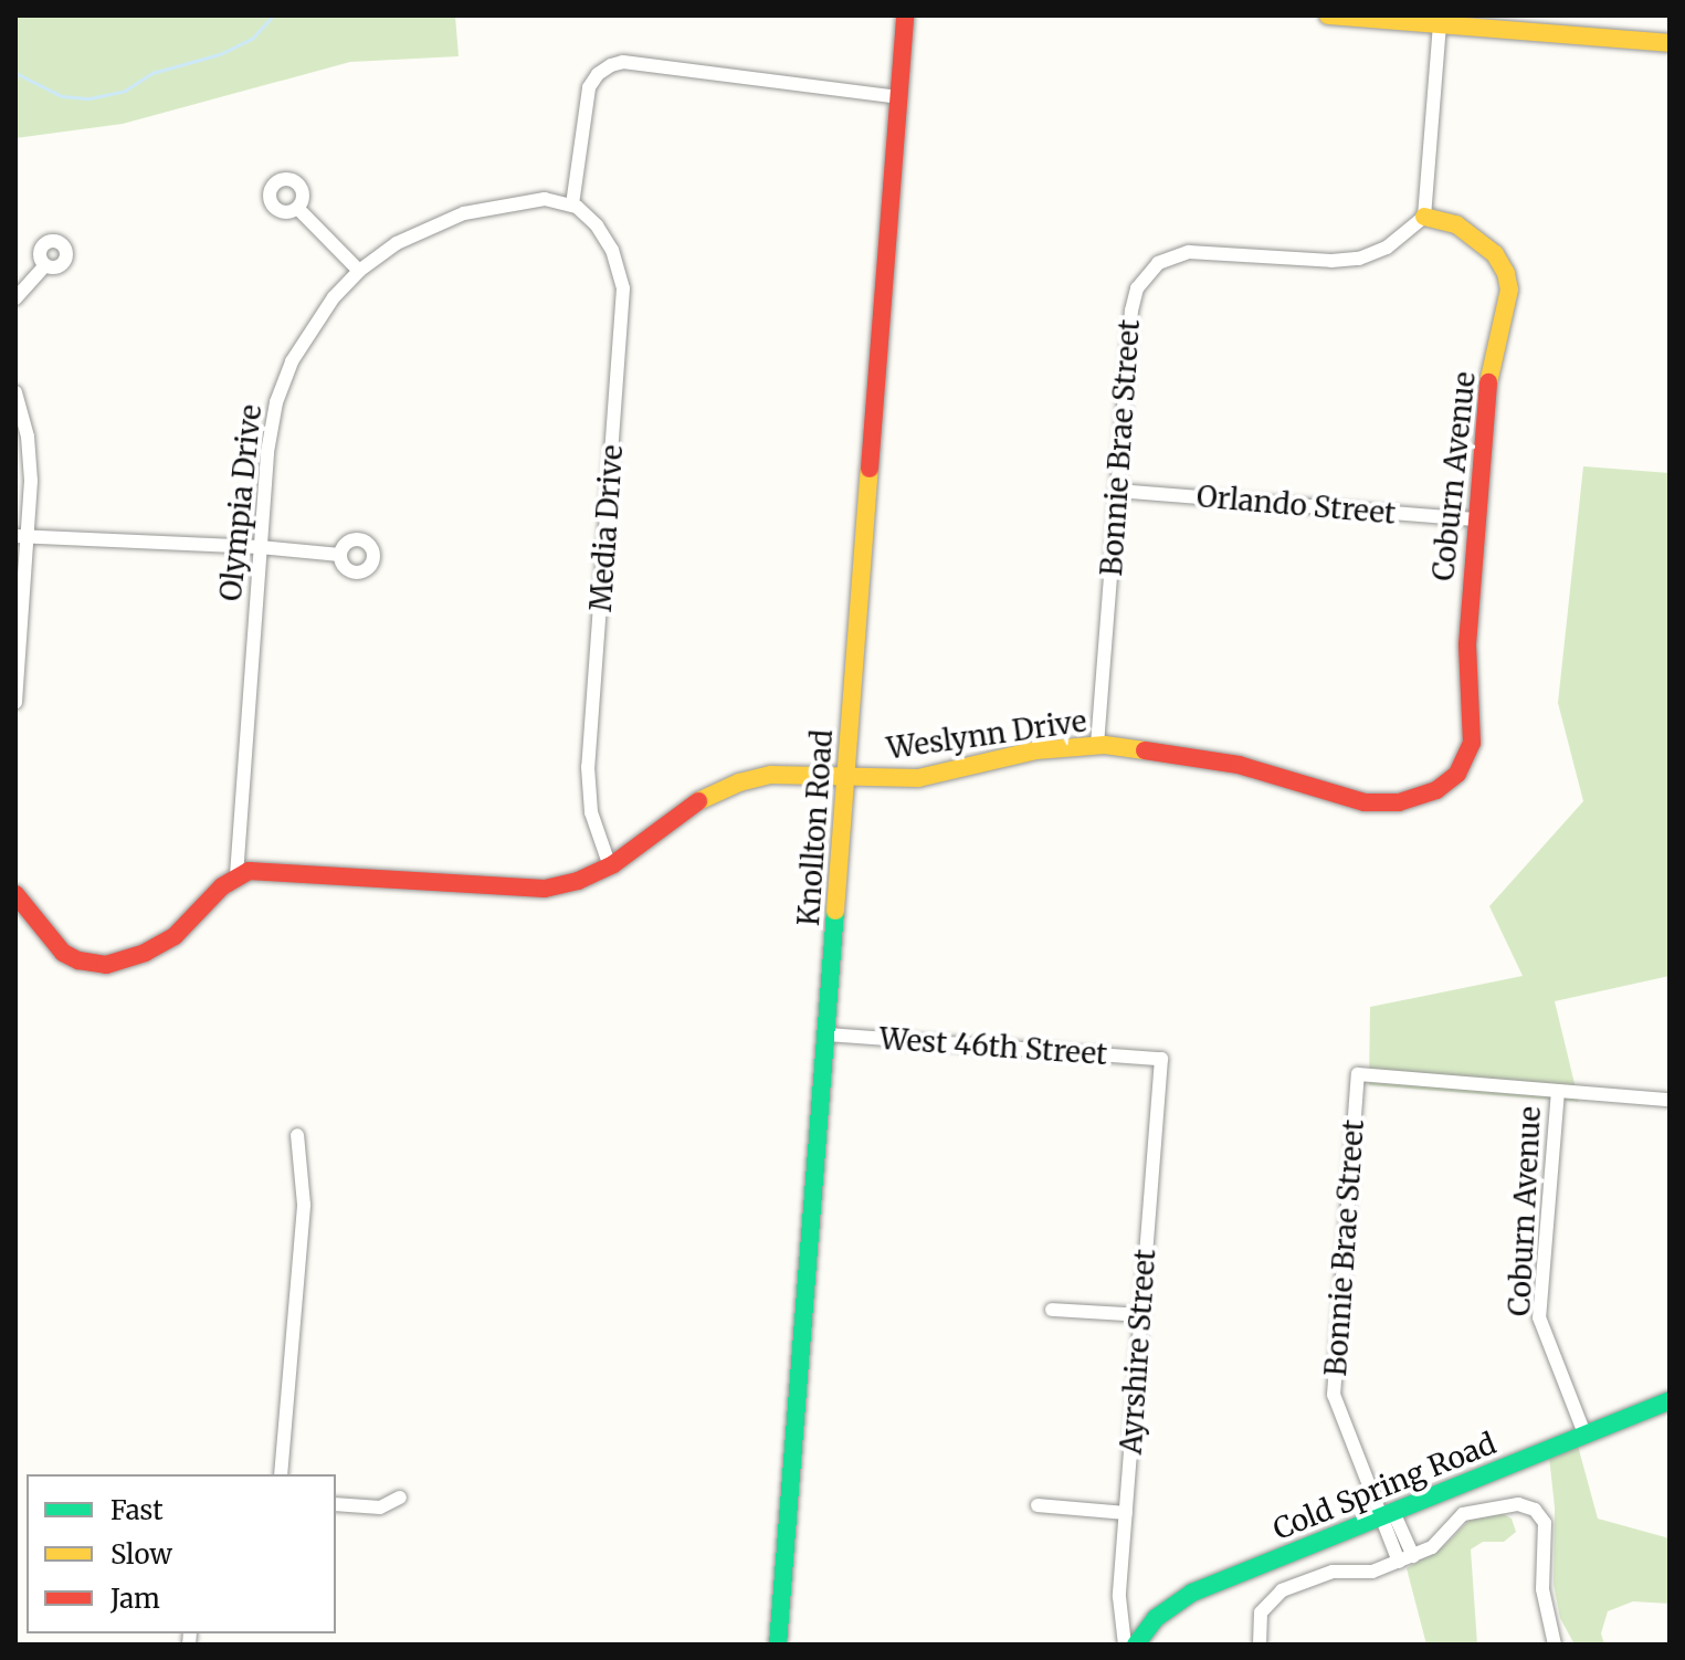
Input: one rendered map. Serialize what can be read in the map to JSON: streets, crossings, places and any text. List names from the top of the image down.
{
  "streets": {
    "street": [
      "Bonnie Brae Street",
      "Coburn Avenue",
      "Olympia Drive",
      "Orlando Street",
      "Media Drive",
      "Weslynn Drive",
      "Knollton Road",
      "West 46th Street",
      "Ayrshire Street",
      "Cold Spring Road"
    ]
  },
  "crossings": [
    ["Bonnie Brae Street", "Coburn Avenue"],
    ["Bonnie Brae Street", "Orlando Street"],
    ["Bonnie Brae Street", "Weslynn Drive"],
    ["Bonnie Brae Street", "Cold Spring Road"],
    ["Coburn Avenue", "Orlando Street"],
    ["Coburn Avenue", "Weslynn Drive"],
    ["Coburn Avenue", "Cold Spring Road"],
    ["Olympia Drive", "Media Drive"],
    ["Olympia Drive", "Weslynn Drive"],
    ["Media Drive", "Weslynn Drive"],
    ["Weslynn Drive", "Knollton Road"],
    ["Knollton Road", "West 46th Street"],
    ["West 46th Street", "Ayrshire Street"]
  ],
  "legend": ["Fast", "Slow", "Jam"]
}
